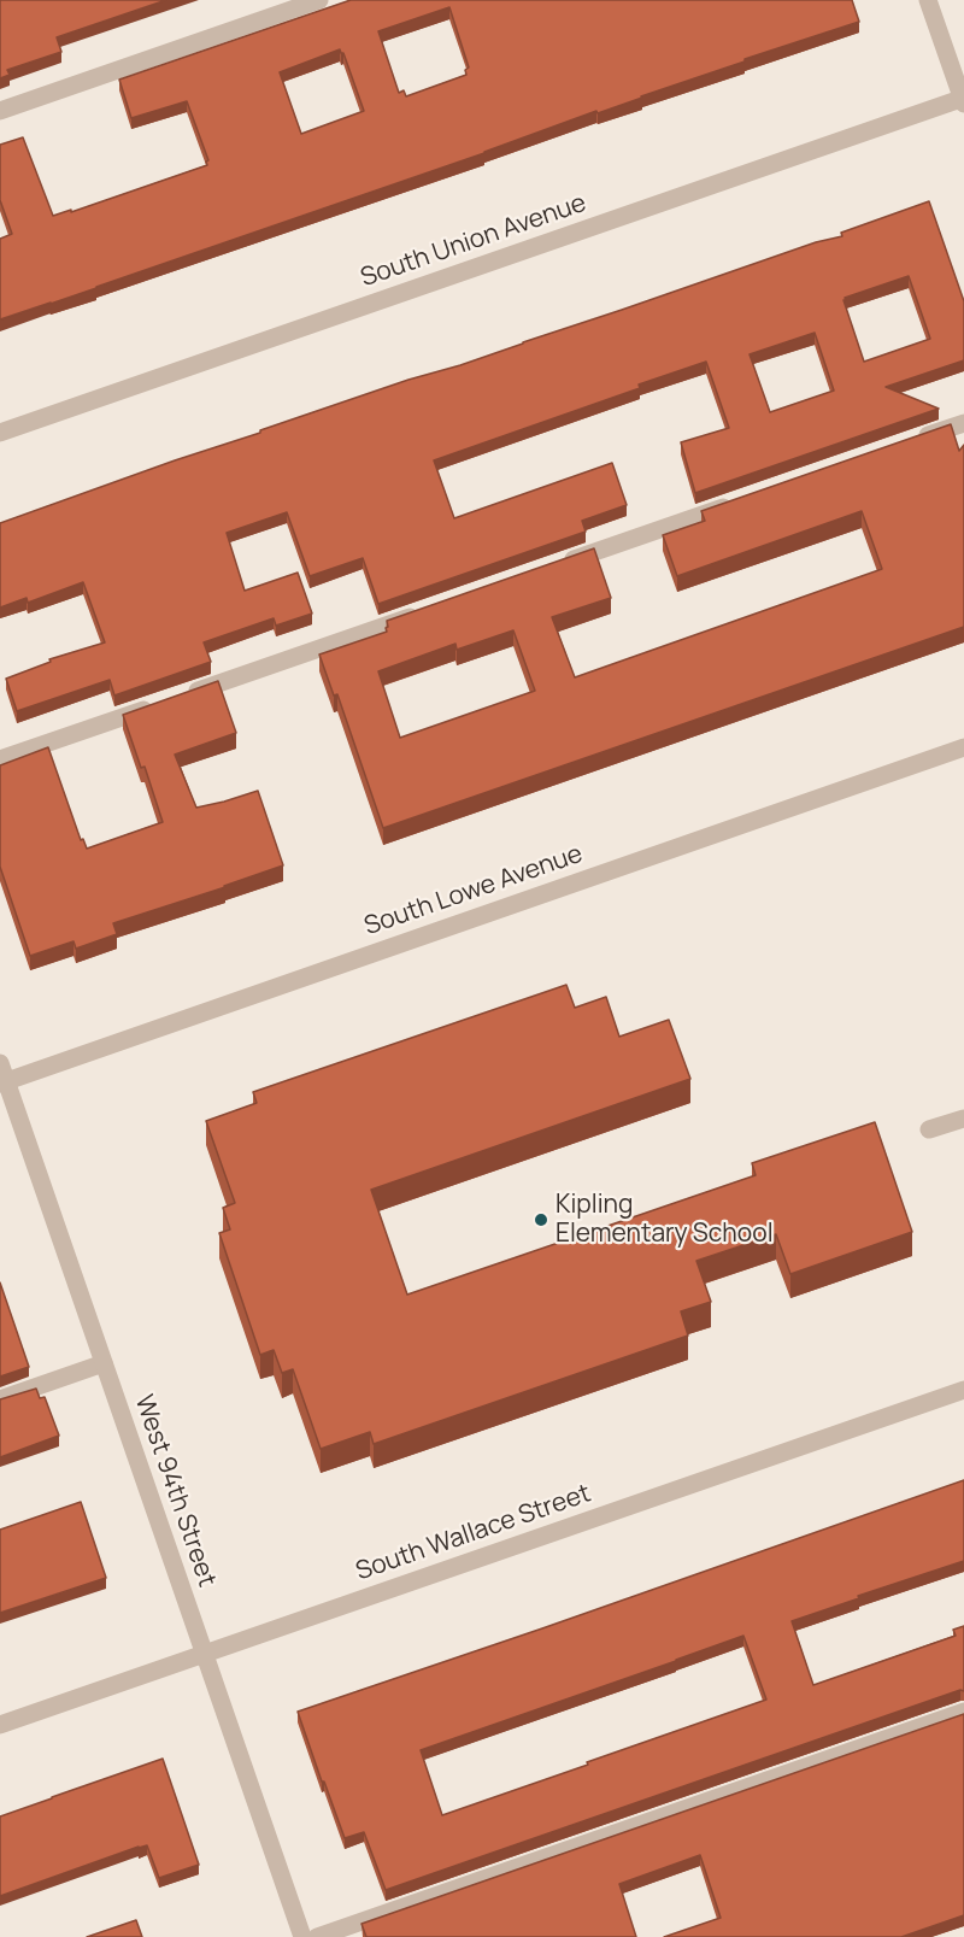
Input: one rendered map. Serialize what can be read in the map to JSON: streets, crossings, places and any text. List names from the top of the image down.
{
  "streets": {
    "street": [
      "South Union Avenue",
      "South Lowe Avenue",
      "West 94th Street",
      "South Wallace Street"
    ]
  },
  "crossings": [
    ["South Lowe Avenue", "West 94th Street"],
    ["West 94th Street", "South Wallace Street"]
  ],
  "places": ["Kipling Elementary School"]
}
